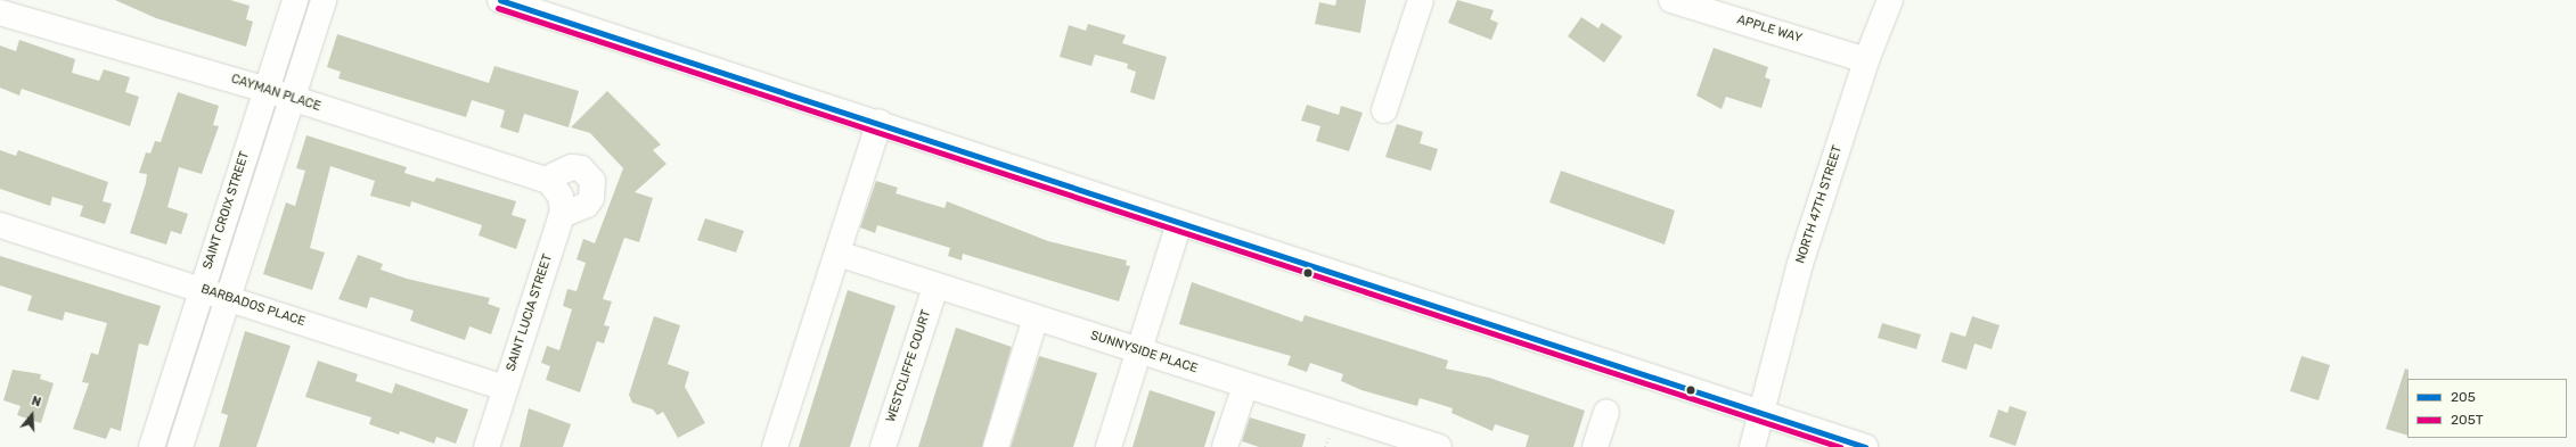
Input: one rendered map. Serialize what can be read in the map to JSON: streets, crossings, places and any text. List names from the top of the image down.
{
  "streets": {
    "street": [
      "APPLE WAY",
      "CAYMAN PLACE",
      "NORTH 47TH STREET",
      "SAINT CROIX STREET",
      "BARBADOS PLACE",
      "SAINT LUCIA STREET",
      "SUNNYSIDE PLACE",
      "WESTCLIFFE COURT"
    ]
  },
  "crossings": [
    ["APPLE WAY", "NORTH 47TH STREET"],
    ["CAYMAN PLACE", "SAINT CROIX STREET"],
    ["CAYMAN PLACE", "SAINT LUCIA STREET"],
    ["SAINT CROIX STREET", "BARBADOS PLACE"],
    ["BARBADOS PLACE", "SAINT LUCIA STREET"],
    ["SUNNYSIDE PLACE", "WESTCLIFFE COURT"]
  ],
  "lines": ["transit line 205", "transit line 205T"],
  "legend": ["205", "205T"],
  "north": "top"
}
